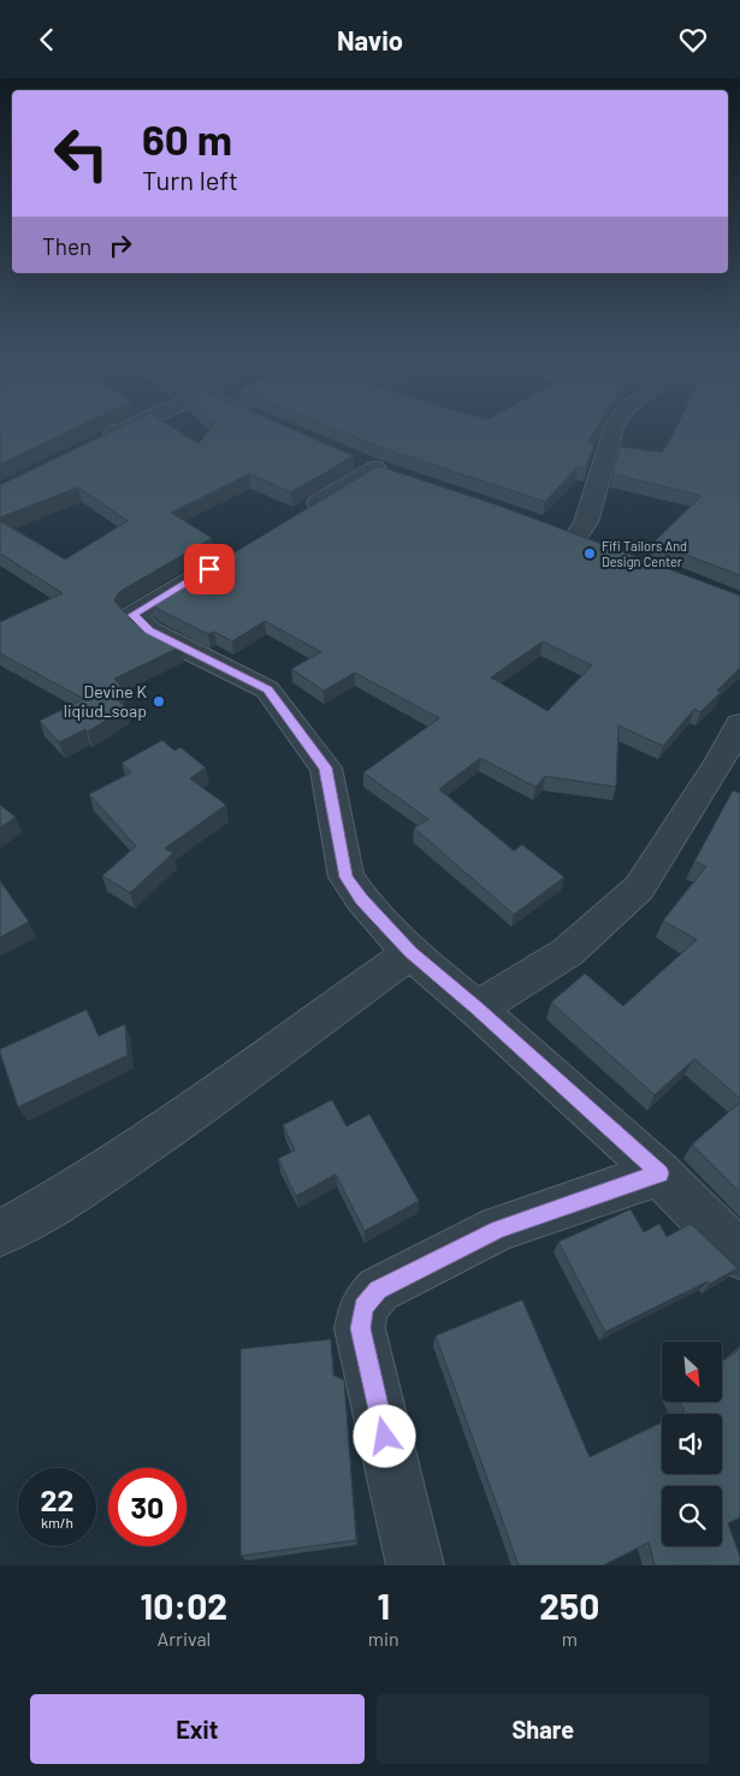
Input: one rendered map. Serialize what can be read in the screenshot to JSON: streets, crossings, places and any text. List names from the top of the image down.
{
  "places": ["Fifi Tailors And Design Center", "Devine K liqiud_soap"],
  "north": "bottom right",
  "page": {
    "header": "Navio",
    "turn": ["60 m", "Turn left"],
    "then": "Then",
    "speed": "22 km/h",
    "limit": "30",
    "eta": [
      "10:02",
      "Arrival",
      "1",
      "min",
      "250",
      "m"
    ],
    "buttons": ["Exit", "Share"]
  }
}
